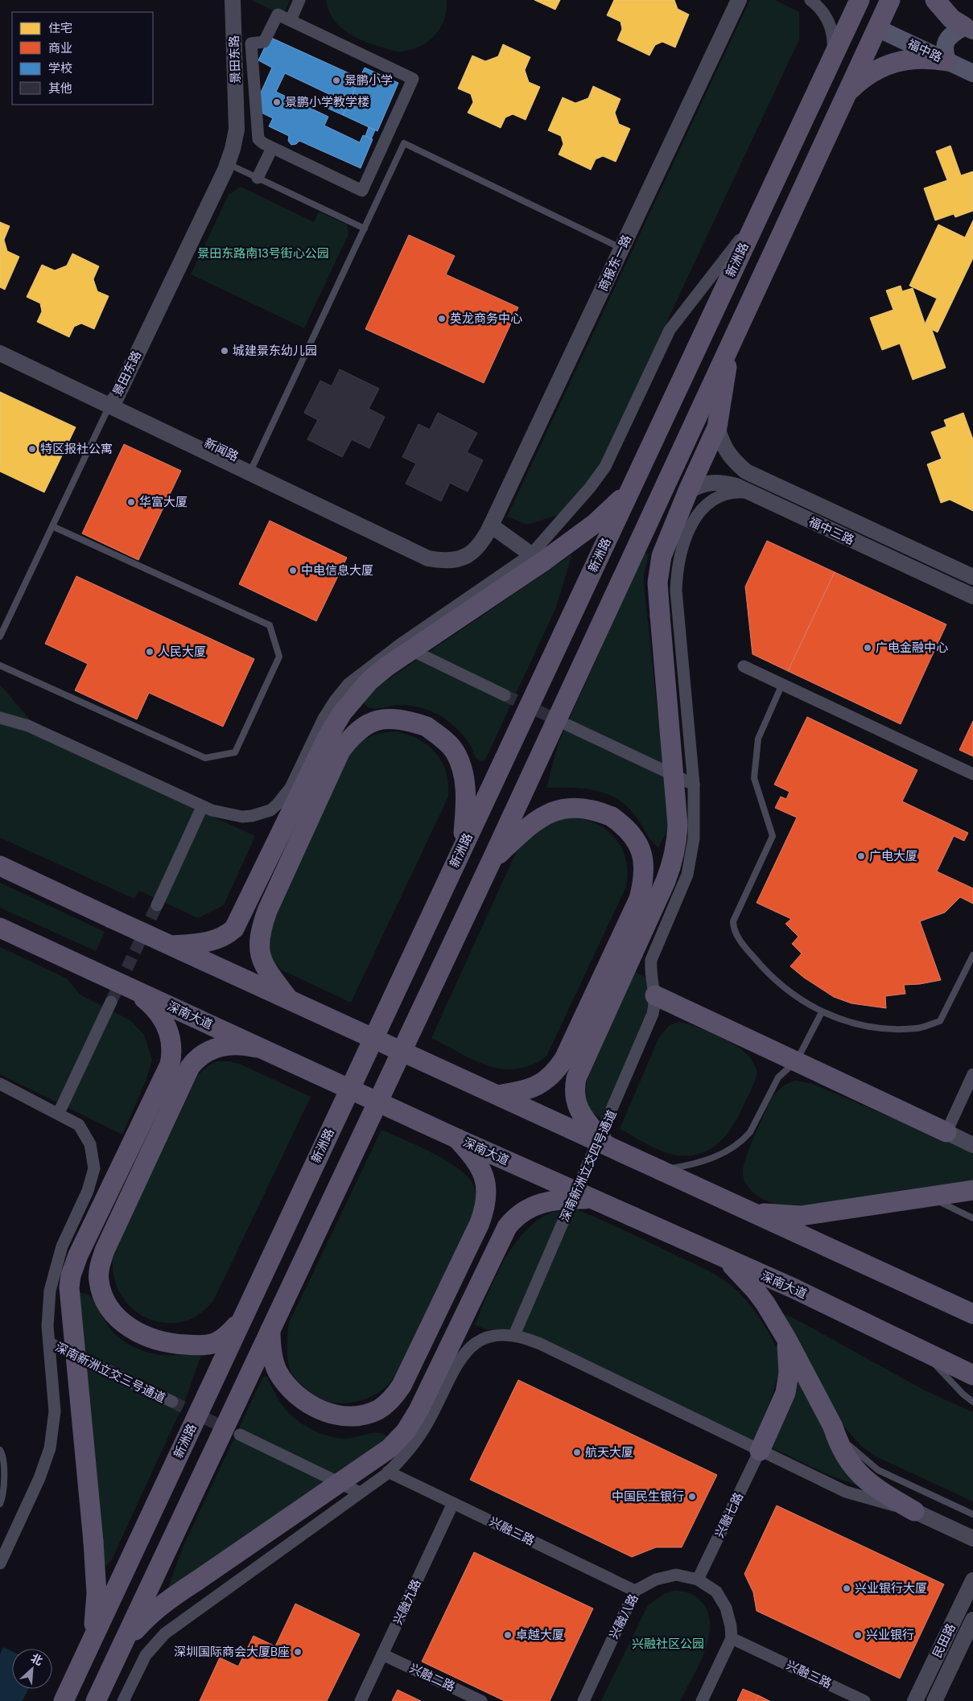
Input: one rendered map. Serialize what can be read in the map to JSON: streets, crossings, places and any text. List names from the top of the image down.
{
  "streets": {
    "main road": ["福中路", "新洲路", "深南大道"],
    "street": [
      "景田东路",
      "商报东一路",
      "新闻路",
      "福中三路",
      "深南新洲立交四号通道",
      "深南新洲立交三号通道",
      "兴融七路",
      "兴融三路",
      "兴融九路",
      "兴融八路",
      "民田路",
      "兴融二路"
    ]
  },
  "crossings": [
    ["景田东路", "新闻路"],
    ["商报东一路", "新闻路"],
    ["福中三路", "深南新洲立交四号通道"],
    ["兴融七路", "兴融八路"],
    ["兴融三路", "兴融九路"],
    ["兴融三路", "兴融八路"],
    ["兴融九路", "兴融二路"]
  ],
  "parks": ["景田东路南13号街心公园", "兴融社区公园"],
  "places": [
    "景鹏小学",
    "景鹏小学教学楼",
    "英龙商务中心",
    "城建景东幼儿园",
    "特区报社公寓",
    "华富大厦",
    "中电信息大厦",
    "广电金融中心",
    "人民大厦",
    "广电大厦",
    "航天大厦",
    "中国民生银行",
    "兴业银行大厦",
    "卓越大厦",
    "兴业银行",
    "深圳国际商会大厦B座"
  ],
  "legend": [
    "住宅",
    "商业",
    "学校",
    "其他"
  ],
  "north": "top right"
}
